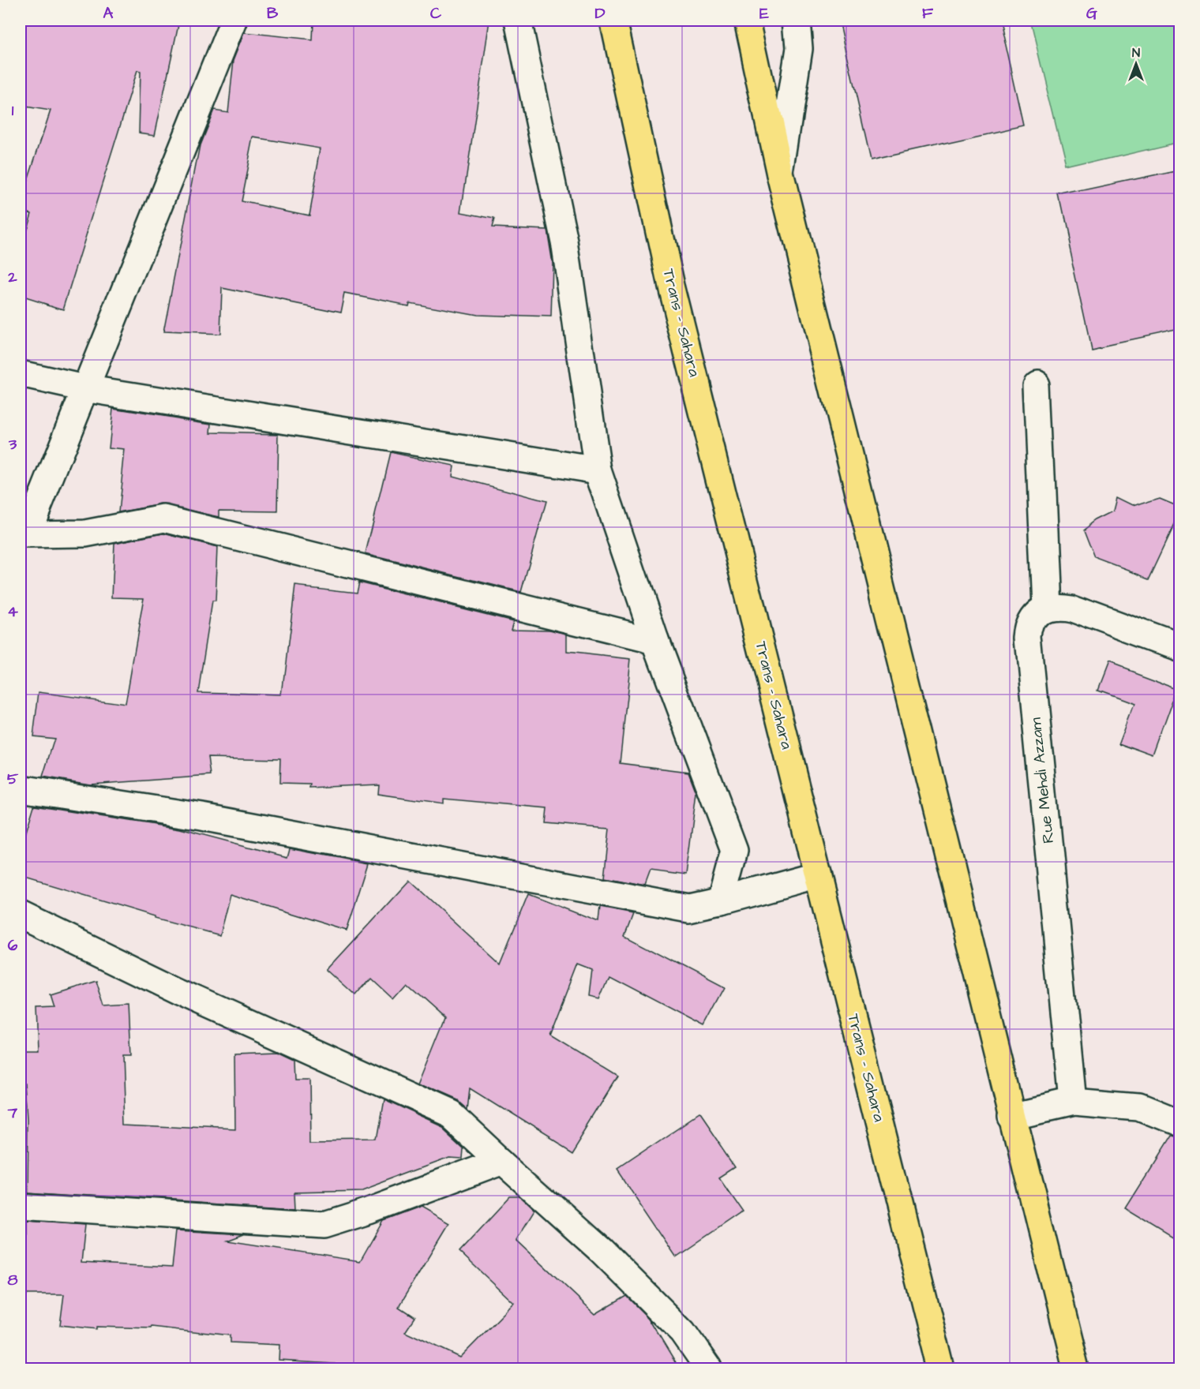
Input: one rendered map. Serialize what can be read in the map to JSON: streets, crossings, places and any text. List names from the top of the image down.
{
  "streets": {
    "highway": ["Trans - Sahara"],
    "street": ["Rue Mehdi Azzam"]
  },
  "north": "top",
  "grid": {
    "columns": [
      "A",
      "B",
      "C",
      "D",
      "E",
      "F",
      "G"
    ],
    "rows": [
      "1",
      "2",
      "3",
      "4",
      "5",
      "6",
      "7",
      "8"
    ]
  }
}
